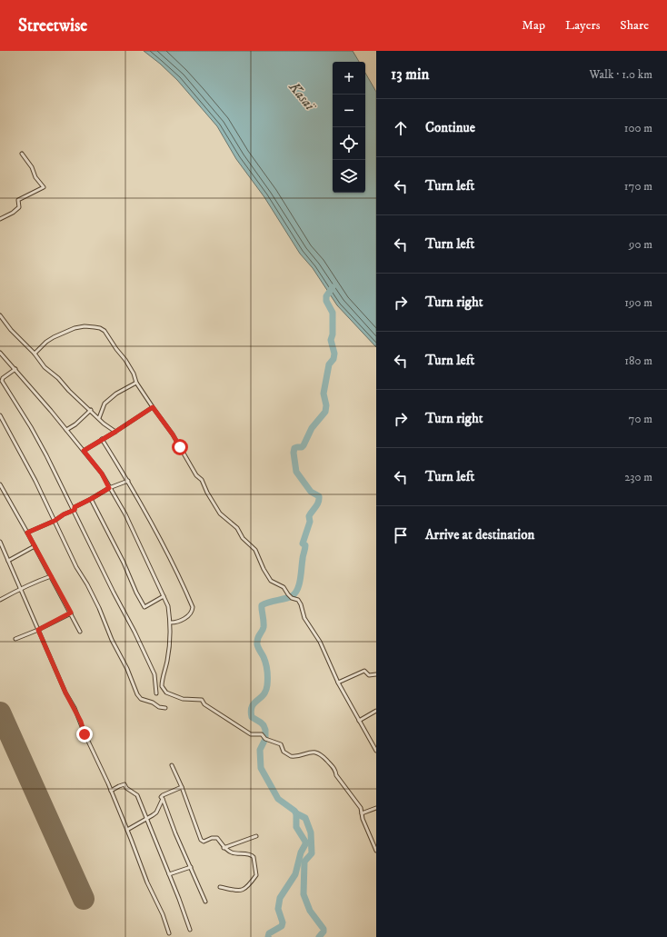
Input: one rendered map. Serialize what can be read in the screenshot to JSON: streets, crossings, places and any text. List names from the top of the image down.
{
  "water": ["Kasaï"],
  "page": {
    "header": "Streetwise",
    "nav": ["Map", "Layers", "Share"],
    "heading": ["13 min", "Walk · 1.0 km"],
    "map_buttons": ["+", "−"],
    "list": [
      ["Continue", "100 m"],
      ["Turn left", "170 m"],
      ["Turn left", "90 m"],
      ["Turn right", "190 m"],
      ["Turn left", "180 m"],
      ["Turn right", "70 m"],
      ["Turn left", "230 m"],
      "Arrive at destination"
    ]
  }
}
